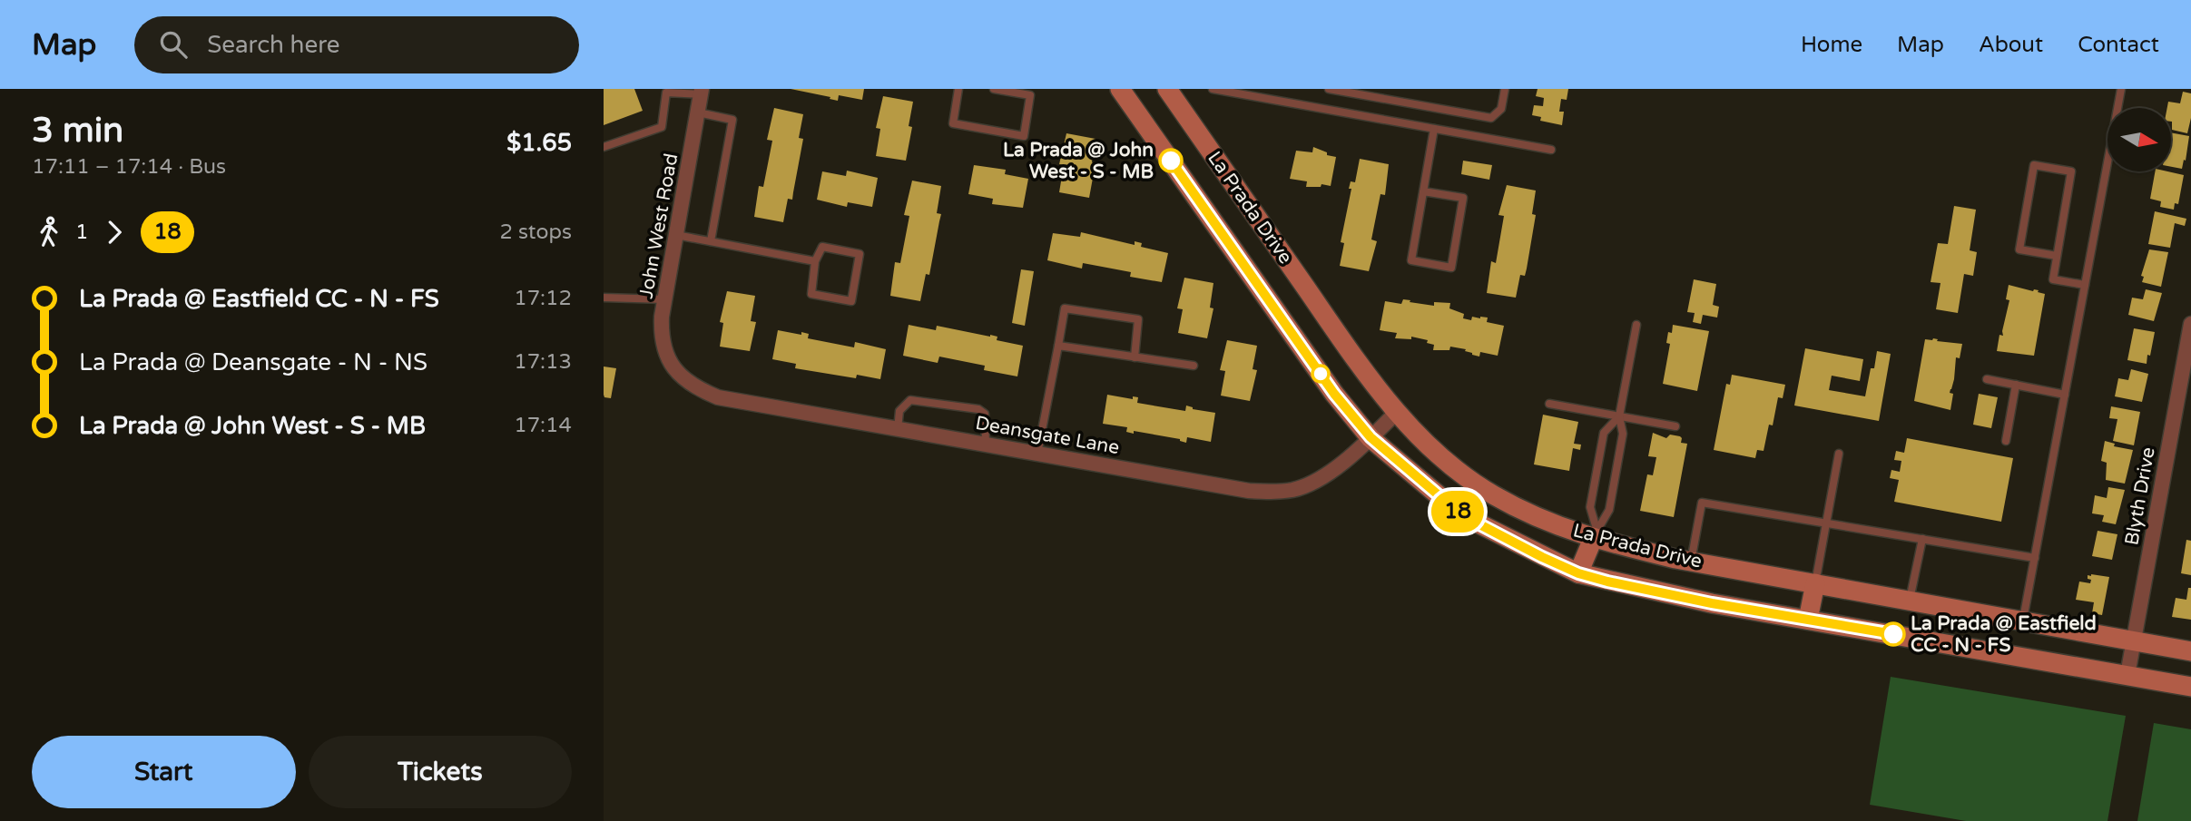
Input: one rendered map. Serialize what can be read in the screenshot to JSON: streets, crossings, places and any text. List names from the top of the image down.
{
  "streets": {
    "main road": ["La Prada Drive"],
    "street": ["John West Road", "Deansgate Lane", "Blyth Drive"]
  },
  "crossings": [
    ["La Prada Drive", "Deansgate Lane"],
    ["La Prada Drive", "Blyth Drive"],
    ["John West Road", "Deansgate Lane"]
  ],
  "places": ["La Prada @ John West - S - MB", "La Prada @ Eastfield CC - N - FS"],
  "lines": ["bus line 18"],
  "north": "right",
  "page": {
    "header": "Map",
    "search": "Search here",
    "nav": [
      "Home",
      "Map",
      "About",
      "Contact"
    ],
    "heading": ["3 min", "17:11 – 17:14 · Bus", "$1.65"],
    "on_map": "18",
    "legs": ["1", "18", "2 stops"],
    "list": [
      {
        "name": "La Prada @ Eastfield CC - N - FS",
        "value": "17:12"
      },
      {
        "name": "La Prada @ Deansgate - N - NS",
        "value": "17:13"
      },
      {
        "name": "La Prada @ John West - S - MB",
        "value": "17:14"
      }
    ],
    "buttons": ["Start", "Tickets"]
  }
}
